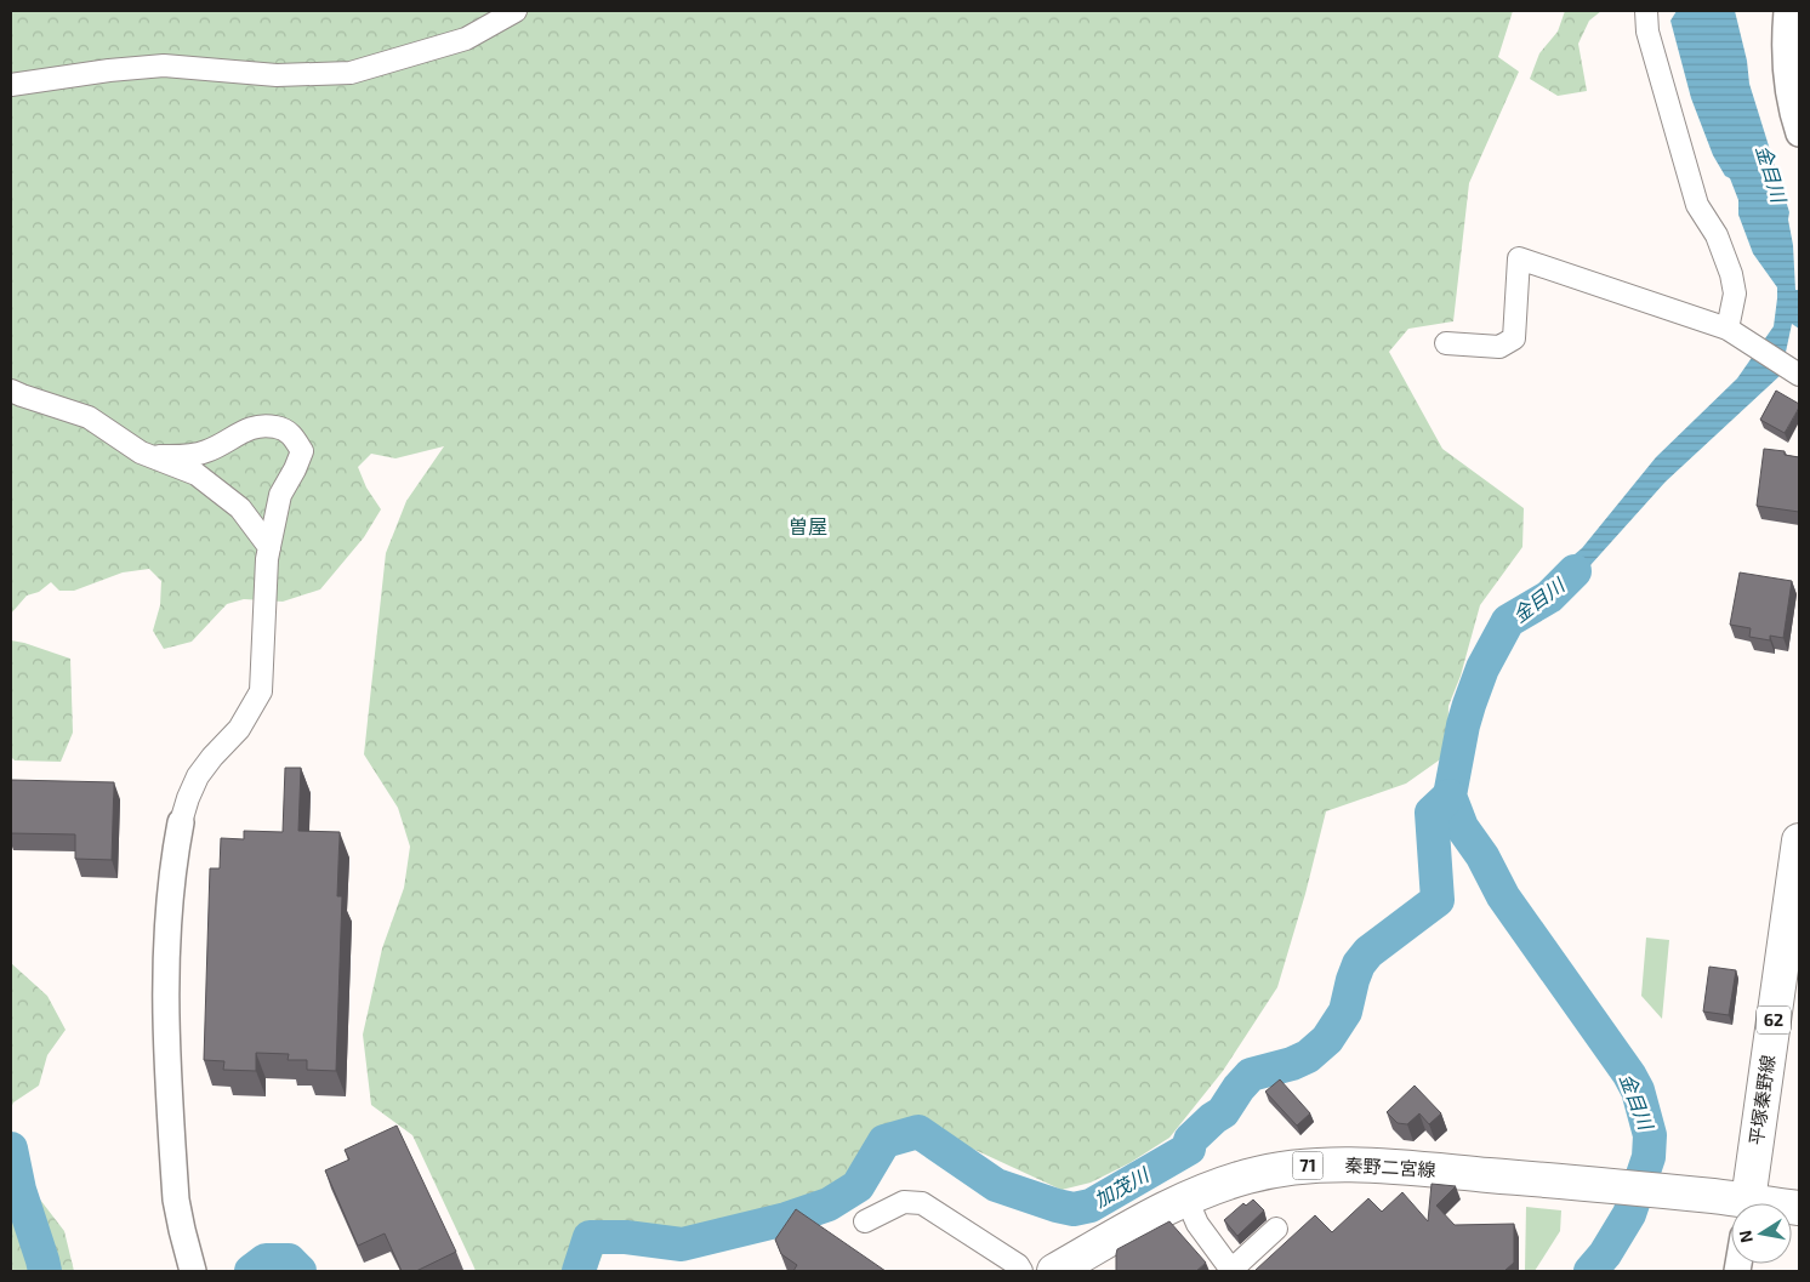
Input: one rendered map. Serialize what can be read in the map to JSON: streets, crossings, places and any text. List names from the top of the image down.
{
  "streets": {
    "main road": [
      "62",
      "平塚秦野線",
      "71",
      "秦野二宮線"
    ]
  },
  "districts": ["曽屋"],
  "water": ["金目川", "加茂川"],
  "north": "left"
}
